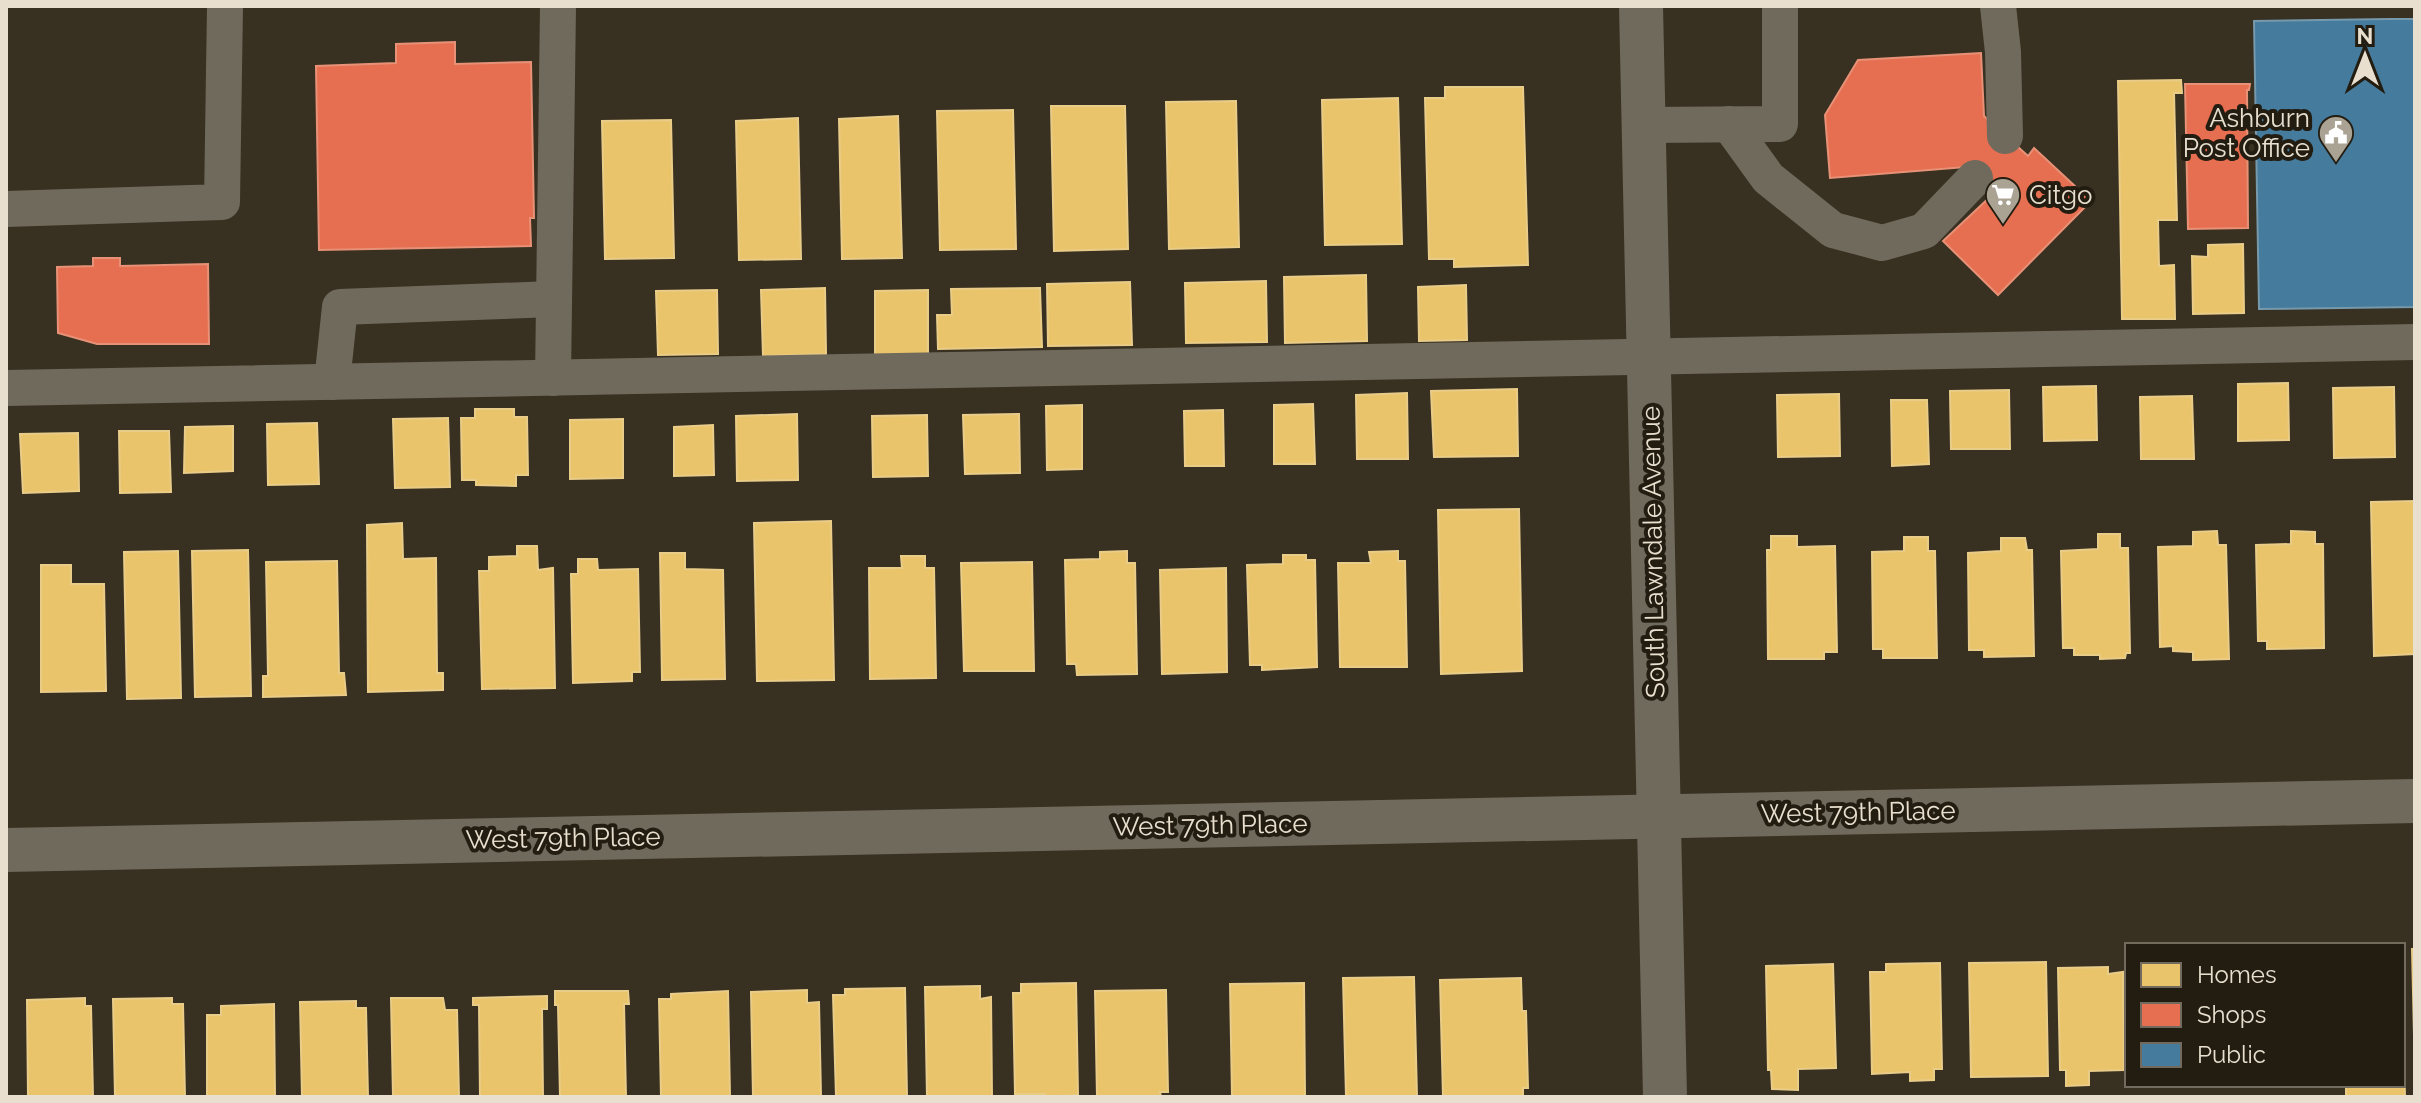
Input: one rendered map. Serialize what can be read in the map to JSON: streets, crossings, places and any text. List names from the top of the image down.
{
  "streets": {
    "street": ["South Lawndale Avenue", "West 79th Place"]
  },
  "crossings": [
    ["South Lawndale Avenue", "West 79th Place"]
  ],
  "places": {
    "public building": ["Ashburn Post Office"],
    "supermarket": ["Citgo"]
  },
  "legend": ["Homes", "Shops", "Public"],
  "north": "top"
}
